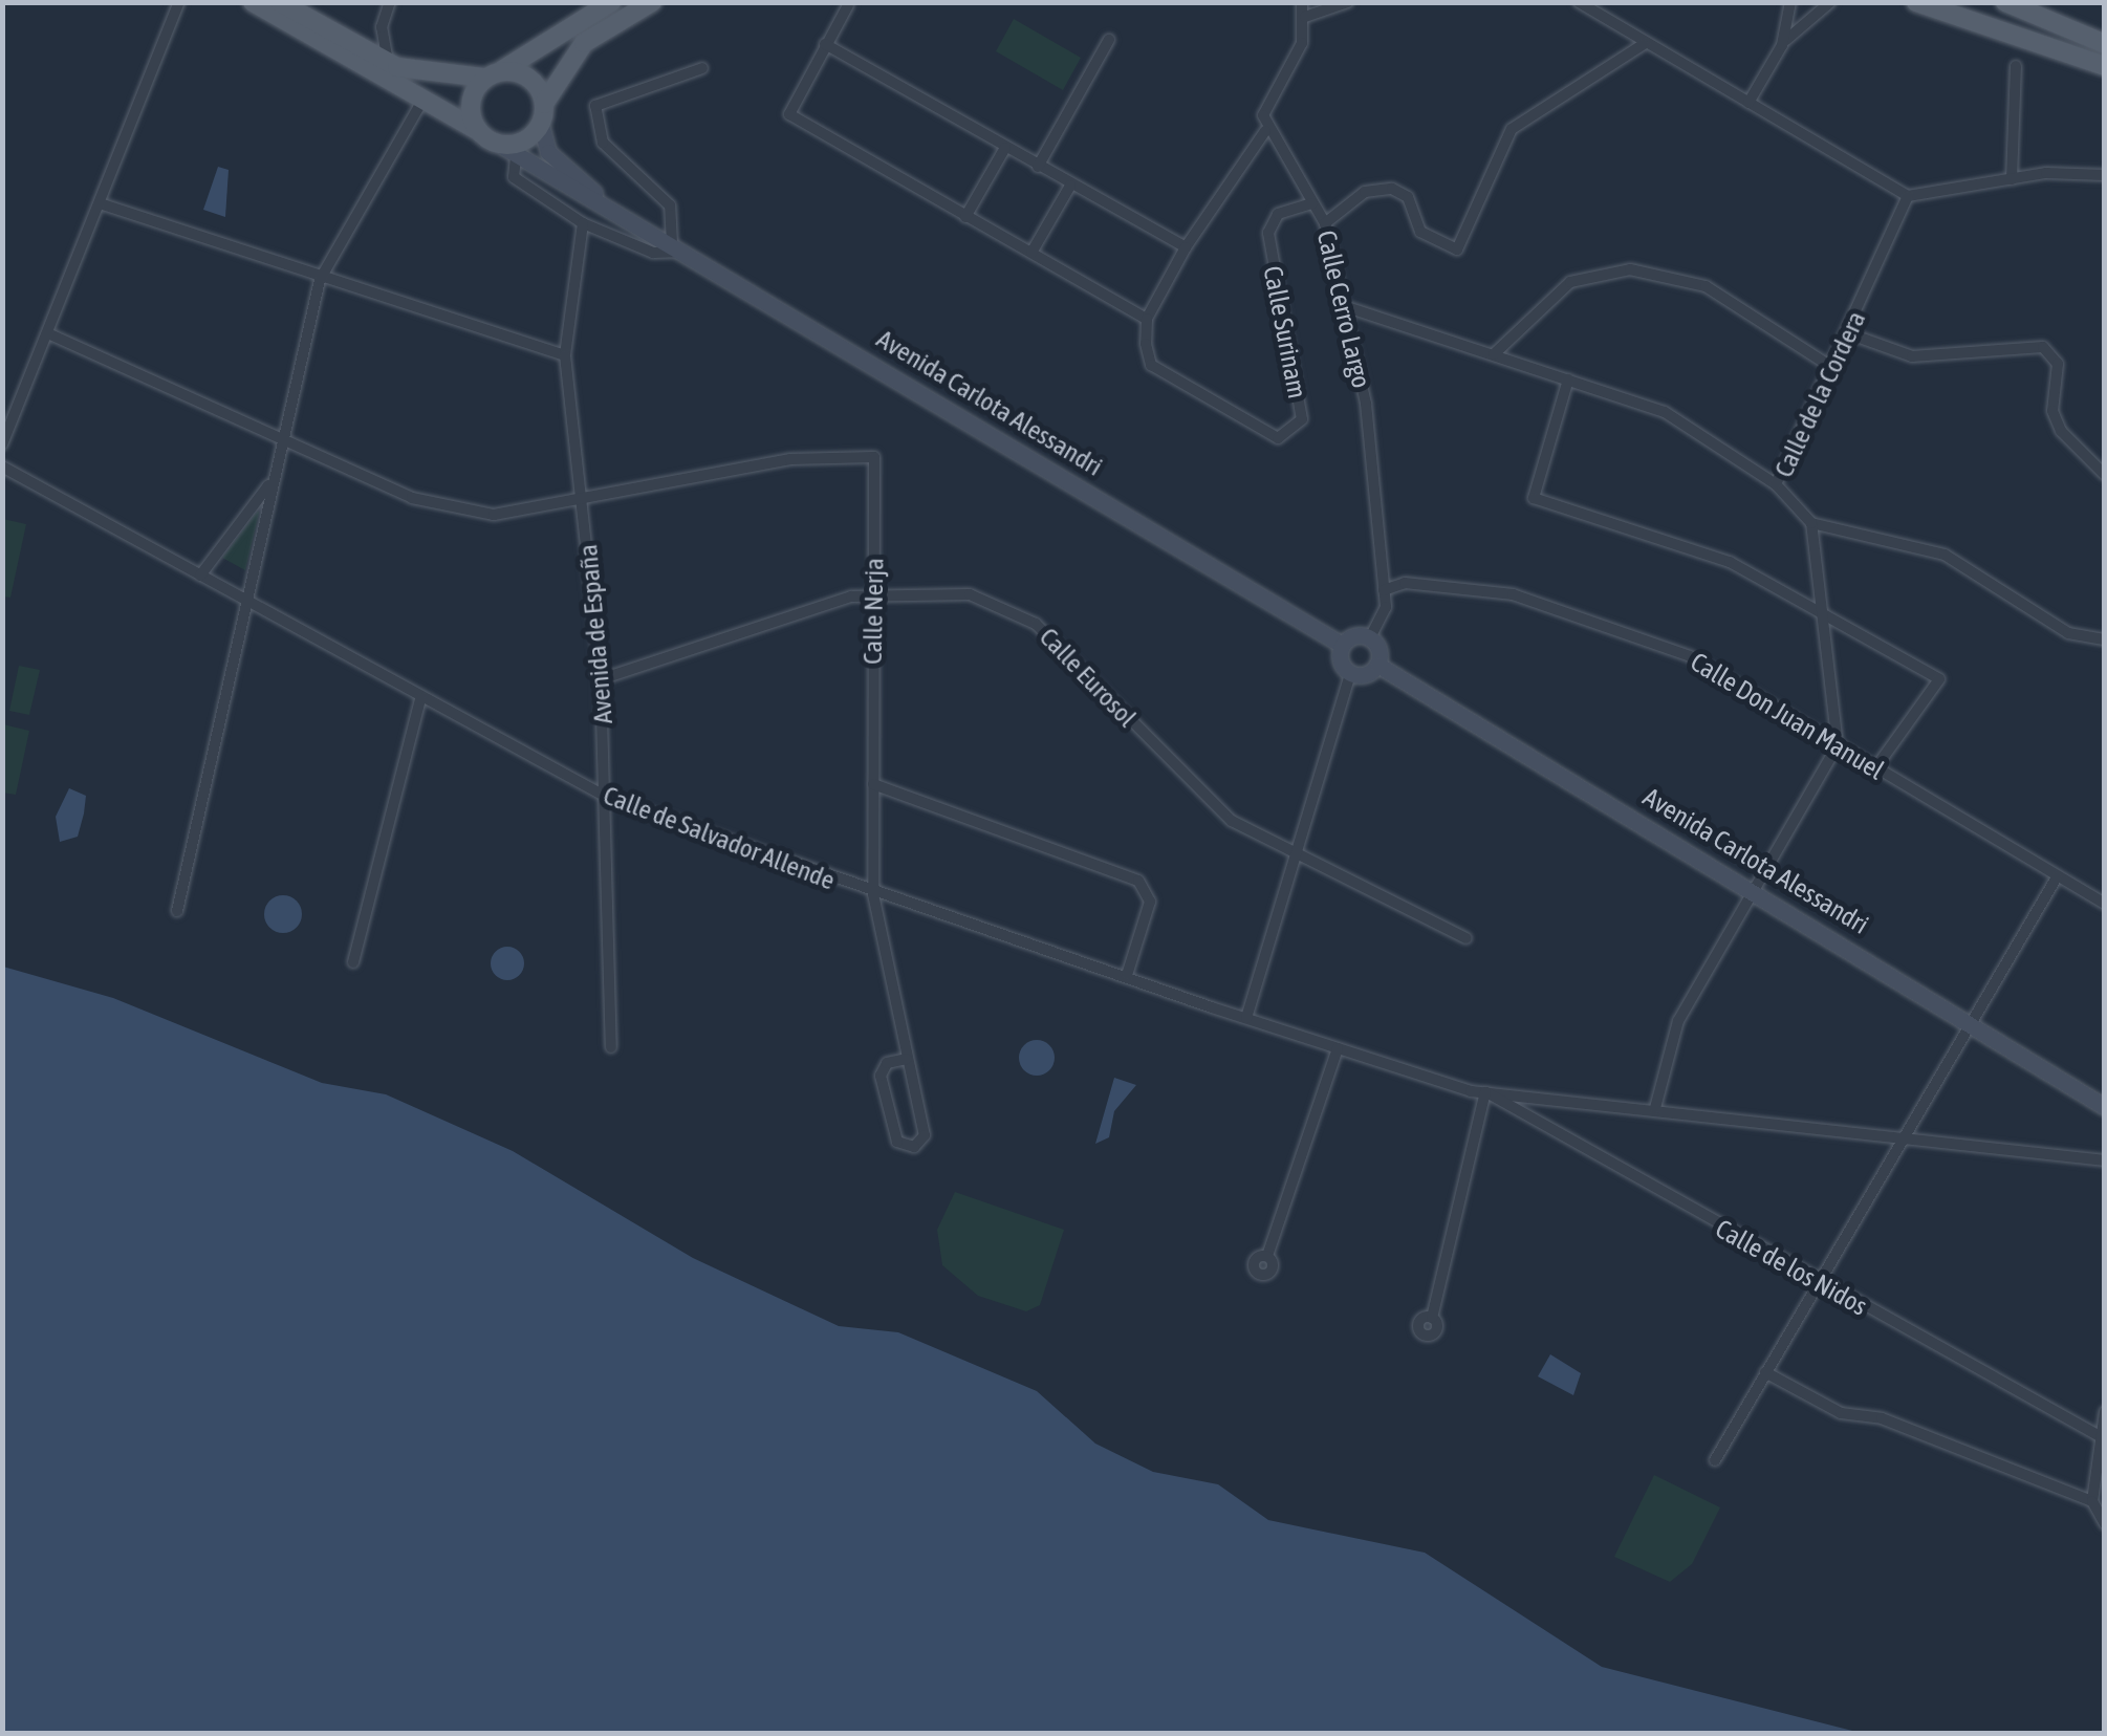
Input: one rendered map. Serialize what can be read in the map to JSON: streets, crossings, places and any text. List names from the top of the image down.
{
  "streets": {
    "main road": ["Avenida Carlota Alessandri"],
    "street": [
      "Calle Cerro Largo",
      "Calle Surinam",
      "Calle de la Cordera",
      "Calle Nerja",
      "Avenida de España",
      "Calle Eurosol",
      "Calle Don Juan Manuel",
      "Calle de Salvador Allende",
      "Calle de los Nidos"
    ]
  },
  "crossings": [
    ["Calle Cerro Largo", "Calle Surinam"],
    ["Calle Cerro Largo", "Calle Don Juan Manuel"],
    ["Calle Nerja", "Avenida de España"],
    ["Calle Nerja", "Calle Eurosol"],
    ["Calle Nerja", "Calle de Salvador Allende"],
    ["Avenida de España", "Calle Eurosol"],
    ["Avenida de España", "Calle de Salvador Allende"],
    ["Calle de Salvador Allende", "Calle de los Nidos"]
  ]
}
